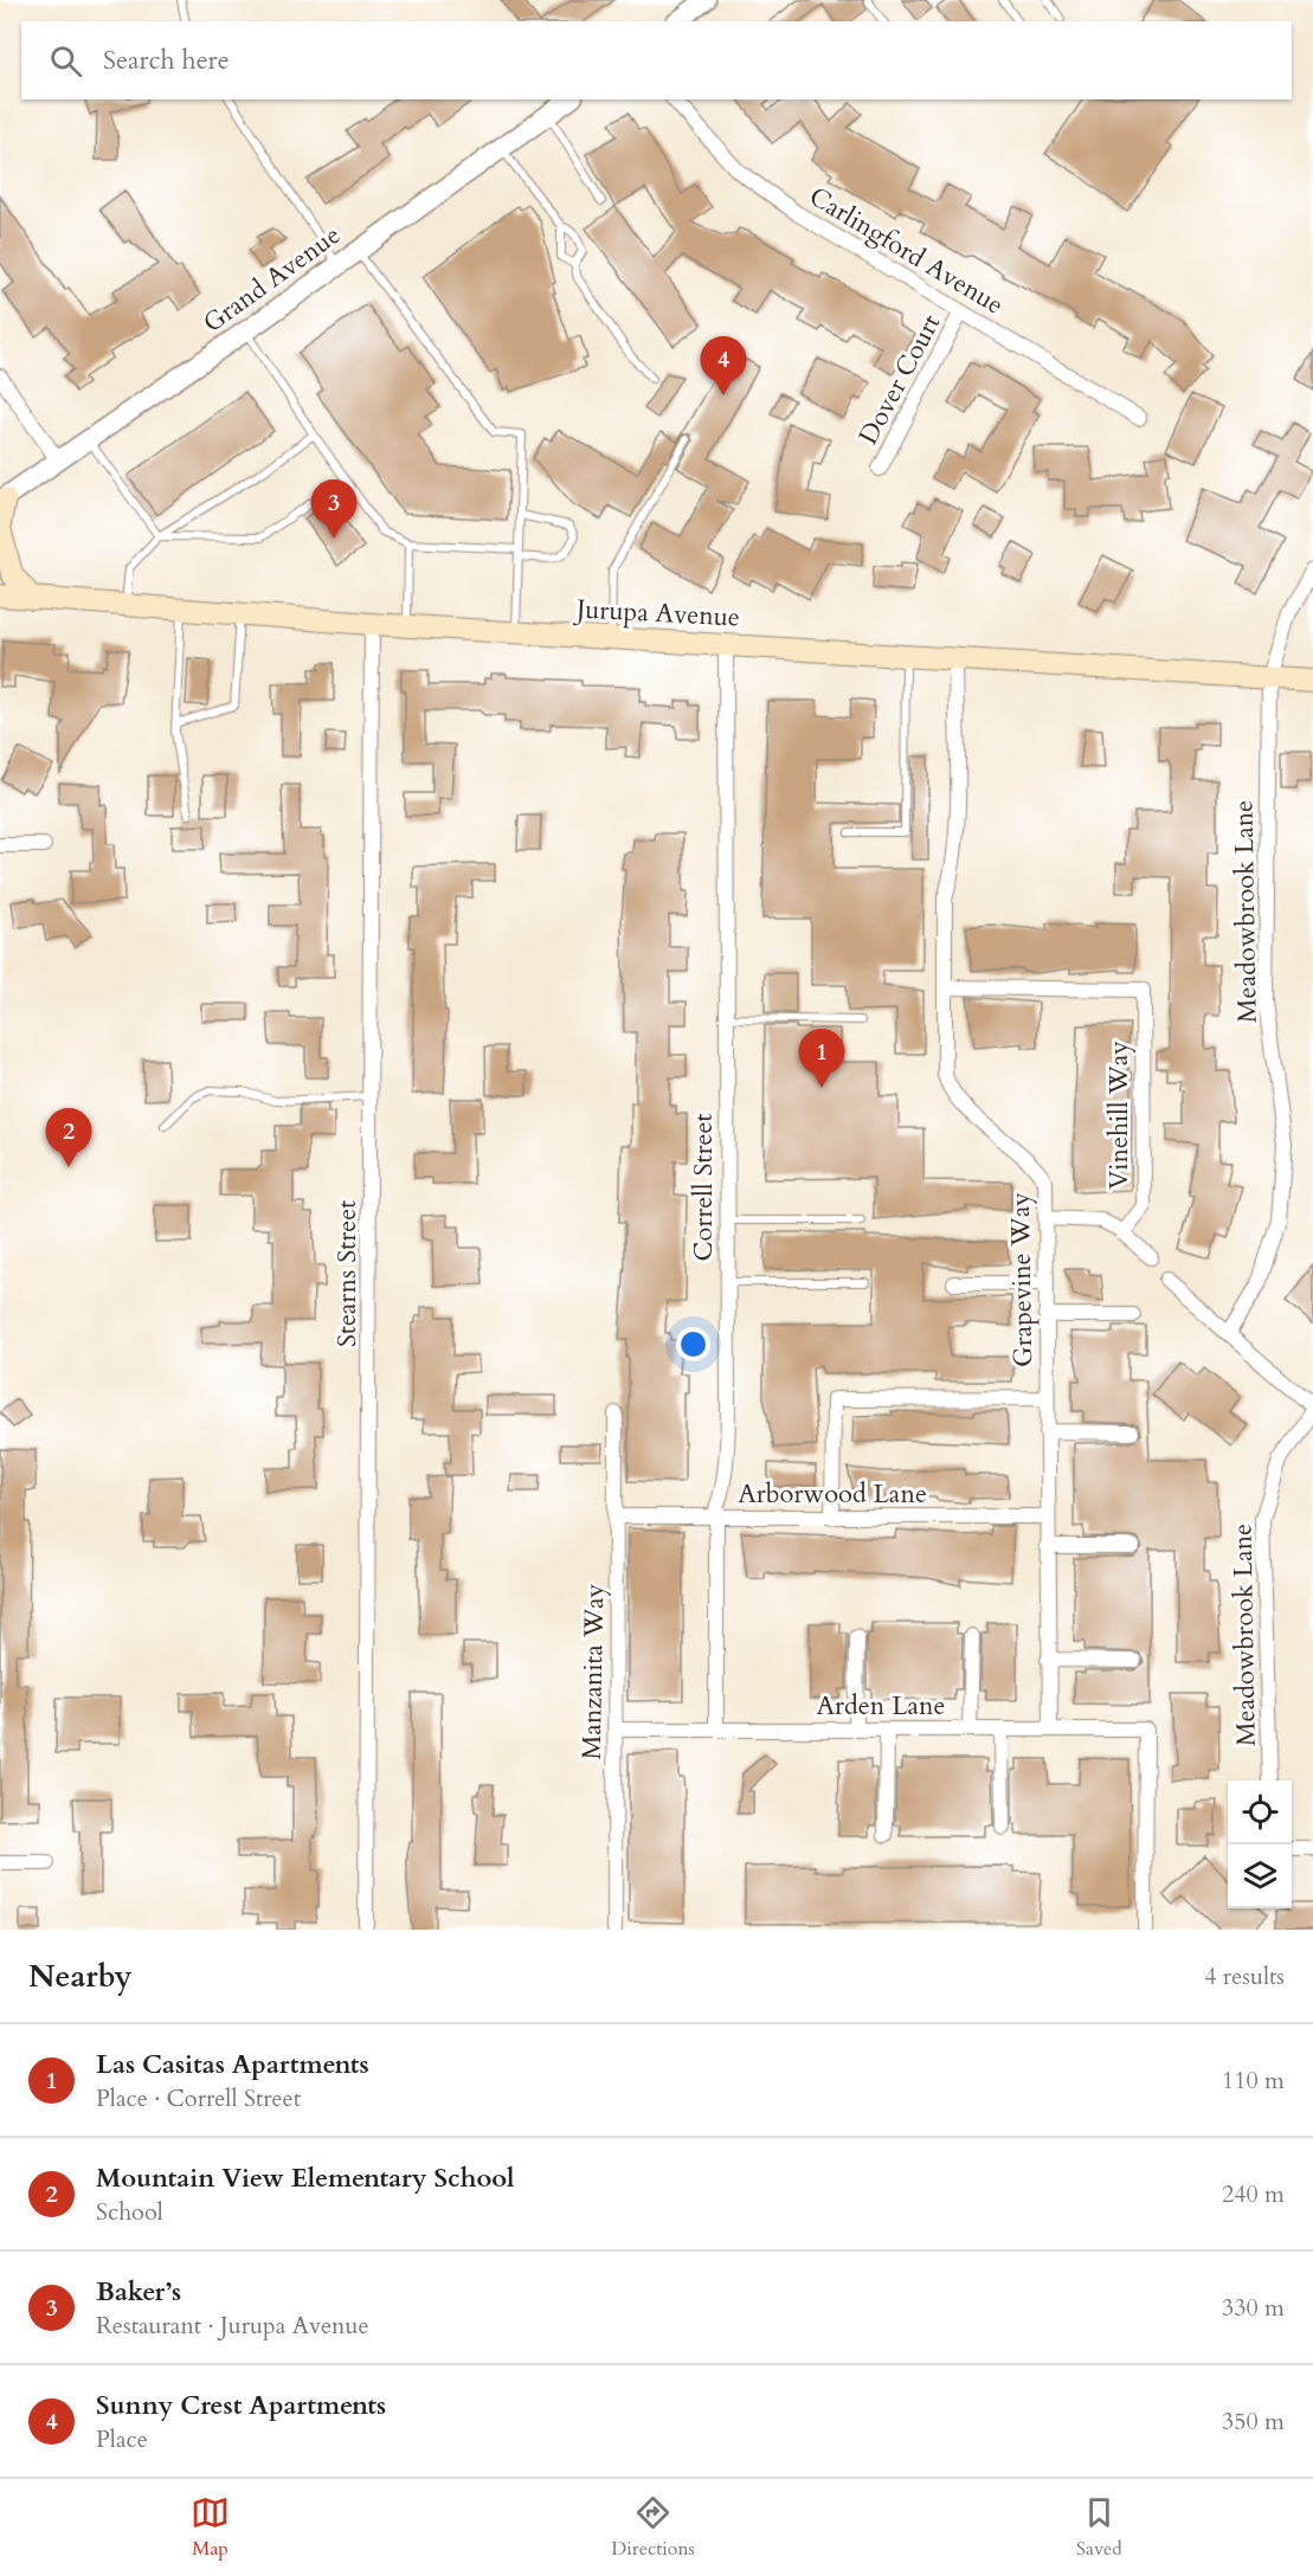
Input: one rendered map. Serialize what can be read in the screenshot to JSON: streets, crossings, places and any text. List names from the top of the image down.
{
  "streets": {
    "main road": ["Jurupa Avenue"],
    "street": [
      "Carlingford Avenue",
      "Grand Avenue",
      "Dover Court",
      "Meadowbrook Lane",
      "Vinehill Way",
      "Correll Street",
      "Stearns Street",
      "Grapevine Way",
      "Arborwood Lane",
      "Manzanita Way",
      "Arden Lane"
    ]
  },
  "crossings": [
    ["Carlingford Avenue", "Dover Court"],
    ["Jurupa Avenue", "Meadowbrook Lane"],
    ["Jurupa Avenue", "Correll Street"],
    ["Jurupa Avenue", "Stearns Street"],
    ["Jurupa Avenue", "Grapevine Way"],
    ["Vinehill Way", "Grapevine Way"],
    ["Correll Street", "Arborwood Lane"],
    ["Correll Street", "Arden Lane"],
    ["Grapevine Way", "Arborwood Lane"],
    ["Grapevine Way", "Arden Lane"],
    ["Arborwood Lane", "Manzanita Way"],
    ["Manzanita Way", "Arden Lane"]
  ],
  "page": {
    "search": "Search here",
    "pins": [
      "4",
      "3",
      "1",
      "2"
    ],
    "heading": ["Nearby", "4 results"],
    "list": [
      {
        "mark": "1",
        "name": "Las Casitas Apartments",
        "note": "Place · Correll Street",
        "value": "110 m"
      },
      {
        "mark": "2",
        "name": "Mountain View Elementary School",
        "note": "School",
        "value": "240 m"
      },
      {
        "mark": "3",
        "name": "Baker’s",
        "note": "Restaurant · Jurupa Avenue",
        "value": "330 m"
      },
      {
        "mark": "4",
        "name": "Sunny Crest Apartments",
        "note": "Place",
        "value": "350 m"
      }
    ],
    "nav": ["Map", "Directions", "Saved"]
  }
}
